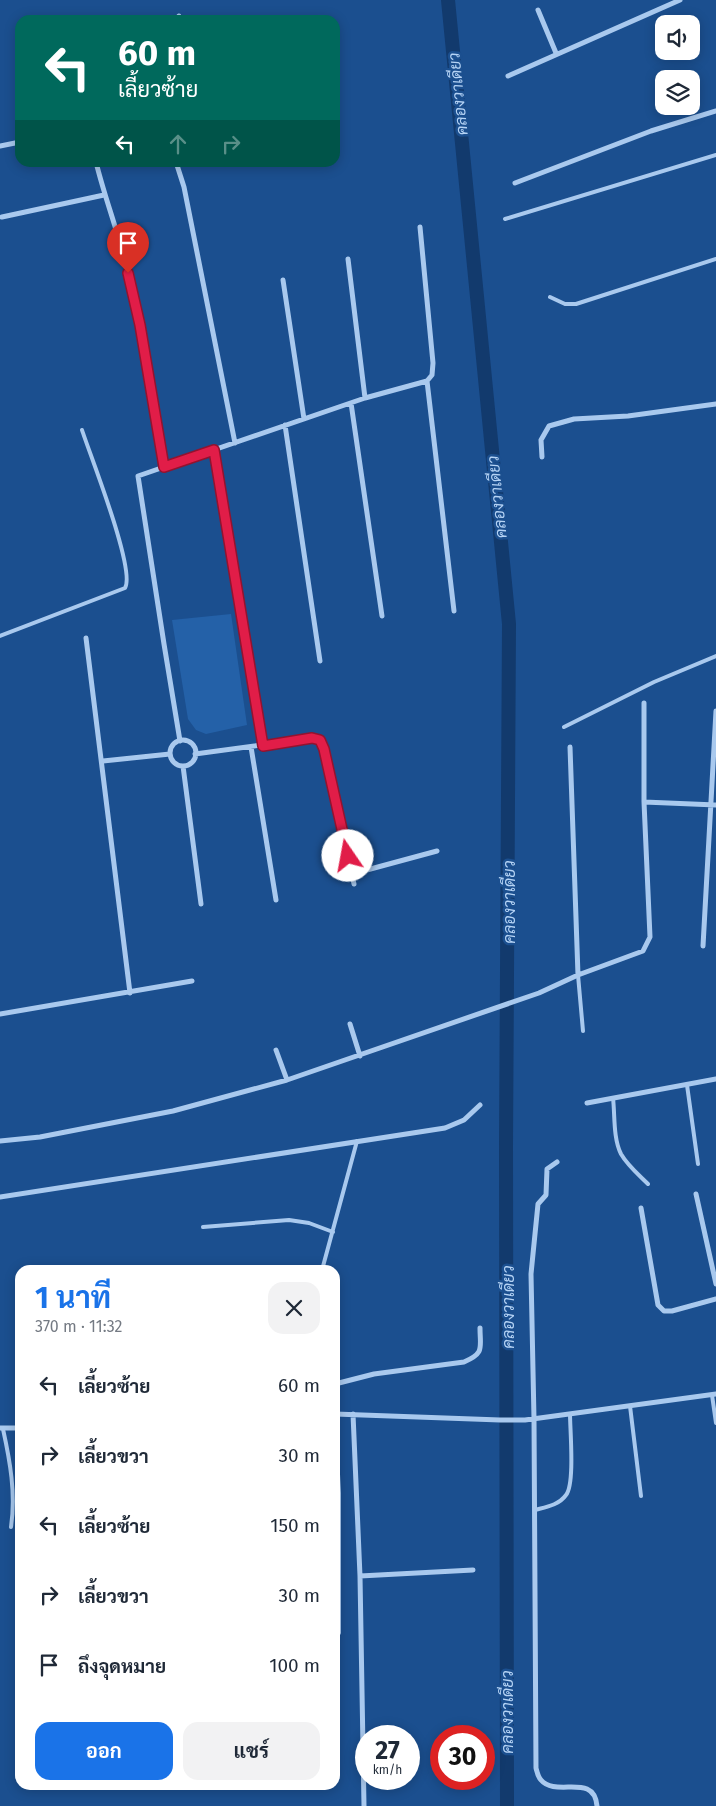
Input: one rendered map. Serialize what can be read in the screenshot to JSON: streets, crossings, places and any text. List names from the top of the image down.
{
  "water": ["คลองวาเดียว"],
  "page": {
    "turn": ["60 m", "เลี้ยวซ้าย"],
    "heading": ["1 นาที", "370 m · 11:32"],
    "list": [
      {
        "name": "เลี้ยวซ้าย",
        "value": "60 m"
      },
      {
        "name": "เลี้ยวขวา",
        "value": "30 m"
      },
      {
        "name": "เลี้ยวซ้าย",
        "value": "150 m"
      },
      {
        "name": "เลี้ยวขวา",
        "value": "30 m"
      },
      {
        "name": "ถึงจุดหมาย",
        "value": "100 m"
      }
    ],
    "buttons": ["ออก", "แชร์"],
    "speed": "27 km/h",
    "limit": "30"
  }
}
